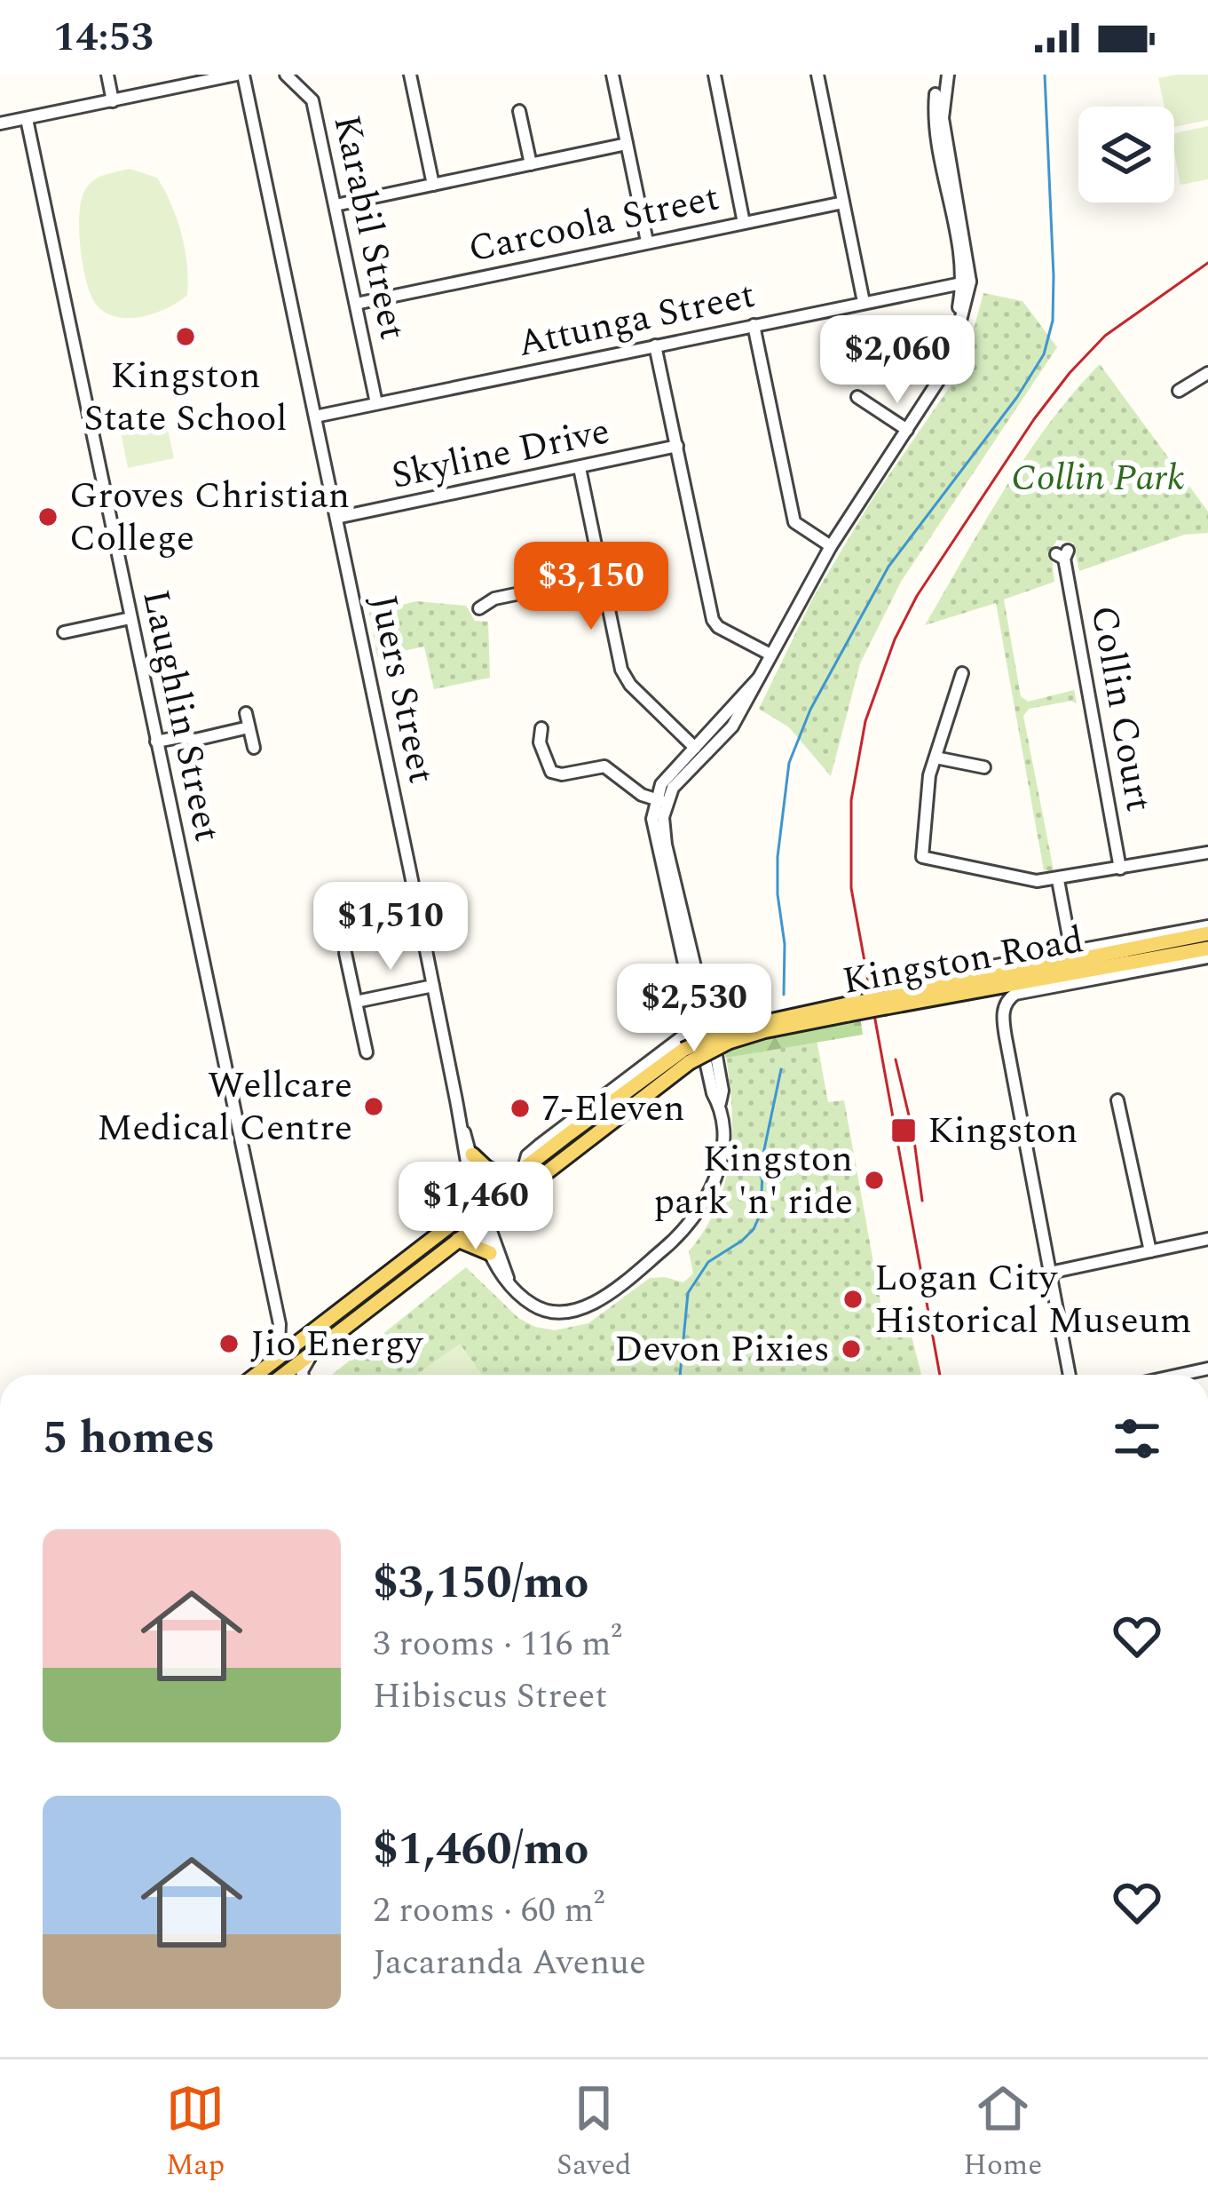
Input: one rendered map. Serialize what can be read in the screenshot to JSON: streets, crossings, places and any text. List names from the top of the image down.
{
  "streets": {
    "main road": ["Kingston Road"],
    "street": [
      "Carcoola Street",
      "Karabil Street",
      "Attunga Street",
      "Skyline Drive",
      "Juers Street",
      "Collin Court",
      "Laughlin Street"
    ]
  },
  "crossings": [
    ["Carcoola Street", "Karabil Street"],
    ["Karabil Street", "Attunga Street"],
    ["Attunga Street", "Juers Street"],
    ["Skyline Drive", "Juers Street"],
    ["Juers Street", "Kingston Road"]
  ],
  "parks": ["Collin Park"],
  "places": {
    "other": [
      "Kingston State School",
      "Groves Christian College",
      "Wellcare Medical Centre",
      "7-Eleven",
      "Kingston park 'n' ride",
      "Logan City Historical Museum",
      "Jio Energy",
      "Devon Pixies"
    ],
    "transit": ["Kingston"]
  },
  "page": {
    "status": "14:53",
    "price": [
      "$2,060",
      "$3,150",
      "$1,510",
      "$2,530",
      "$1,460"
    ],
    "heading": "5 homes",
    "list": [
      {
        "name": "$3,150/mo",
        "note": "3 rooms · 116 m² · Hibiscus Street"
      },
      {
        "name": "$1,460/mo",
        "note": "2 rooms · 60 m² · Jacaranda Avenue"
      }
    ],
    "tabs": ["Map", "Saved", "Home"]
  }
}
